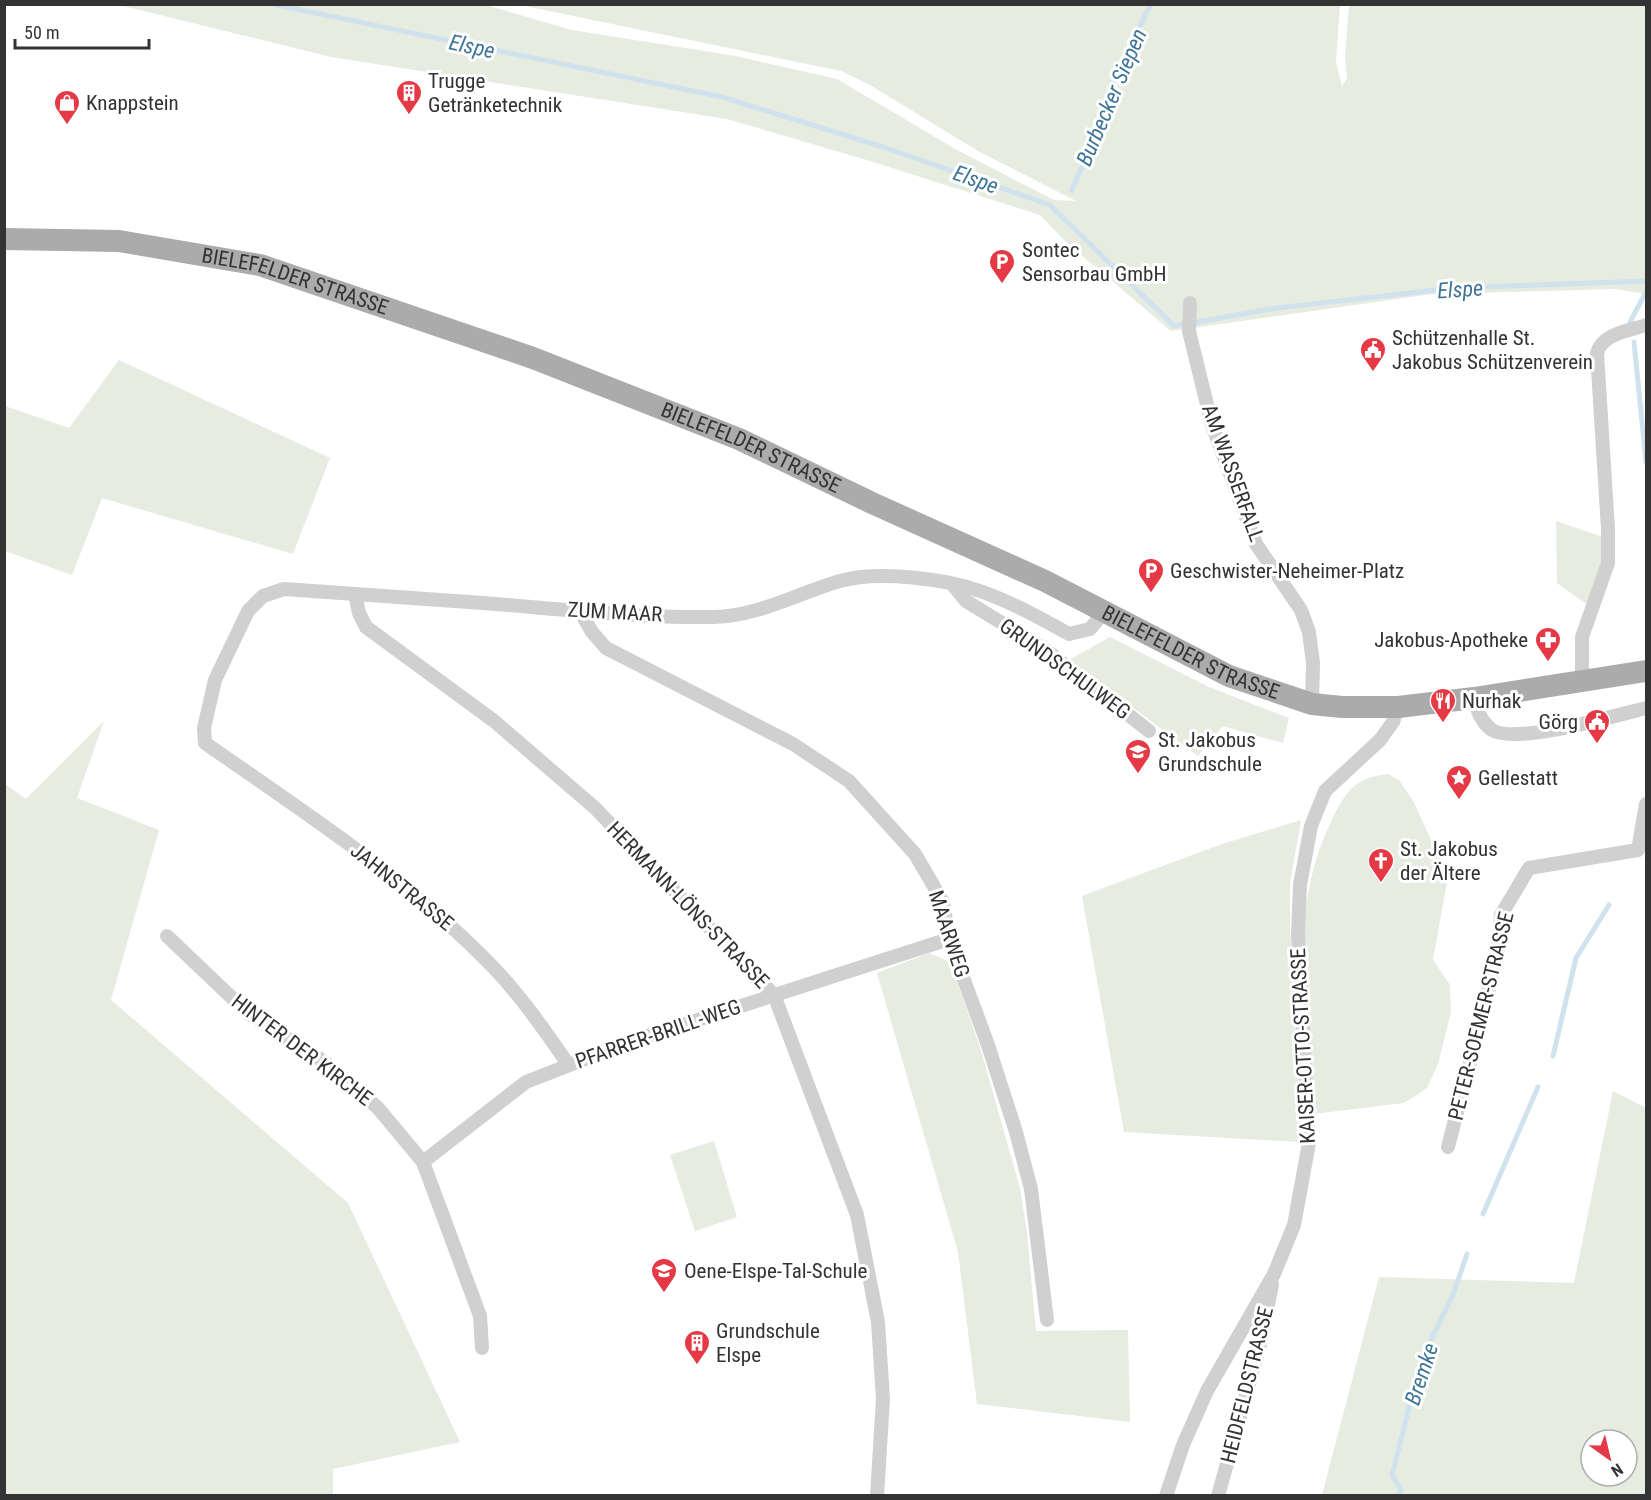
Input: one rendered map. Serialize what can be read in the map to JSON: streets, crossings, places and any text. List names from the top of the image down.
{
  "streets": {
    "main road": ["BIELEFELDER STRASSE"],
    "street": [
      "AM WASSERFALL",
      "ZUM MAAR",
      "GRUNDSCHULWEG",
      "JAHNSTRASSE",
      "HERMANN-LÖNS-STRASSE",
      "MAARWEG",
      "PETER-SOEMER-STRASSE",
      "PFARRER-BRILL-WEG",
      "KAISER-OTTO-STRASSE",
      "HINTER DER KIRCHE",
      "HEIDFELDSTRASSE"
    ]
  },
  "crossings": [
    ["BIELEFELDER STRASSE", "AM WASSERFALL"],
    ["BIELEFELDER STRASSE", "ZUM MAAR"],
    ["BIELEFELDER STRASSE", "KAISER-OTTO-STRASSE"],
    ["ZUM MAAR", "GRUNDSCHULWEG"],
    ["ZUM MAAR", "JAHNSTRASSE"],
    ["ZUM MAAR", "HERMANN-LÖNS-STRASSE"],
    ["ZUM MAAR", "MAARWEG"],
    ["JAHNSTRASSE", "PFARRER-BRILL-WEG"],
    ["HERMANN-LÖNS-STRASSE", "PFARRER-BRILL-WEG"],
    ["MAARWEG", "PFARRER-BRILL-WEG"],
    ["PFARRER-BRILL-WEG", "HINTER DER KIRCHE"],
    ["KAISER-OTTO-STRASSE", "HEIDFELDSTRASSE"]
  ],
  "water": ["Elspe", "Burbecker Siepen", "Bremke"],
  "places": {
    "building": ["Trugge Getränketechnik", "Grundschule Elspe"],
    "shop": ["Knappstein"],
    "parking": ["Sontec Sensorbau GmbH", "Geschwister-Neheimer-Platz"],
    "public building": ["Schützenhalle St. Jakobus Schützenverein", "Görg"],
    "pharmacy": ["Jakobus-Apotheke"],
    "restaurant": ["Nurhak"],
    "school or university": ["St. Jakobus Grundschule", "Oene-Elspe-Tal-Schule"],
    "place": ["Gellestatt"],
    "church": ["St. Jakobus der Ältere"]
  },
  "scale_bar": "50 m",
  "north": "bottom right"
}
